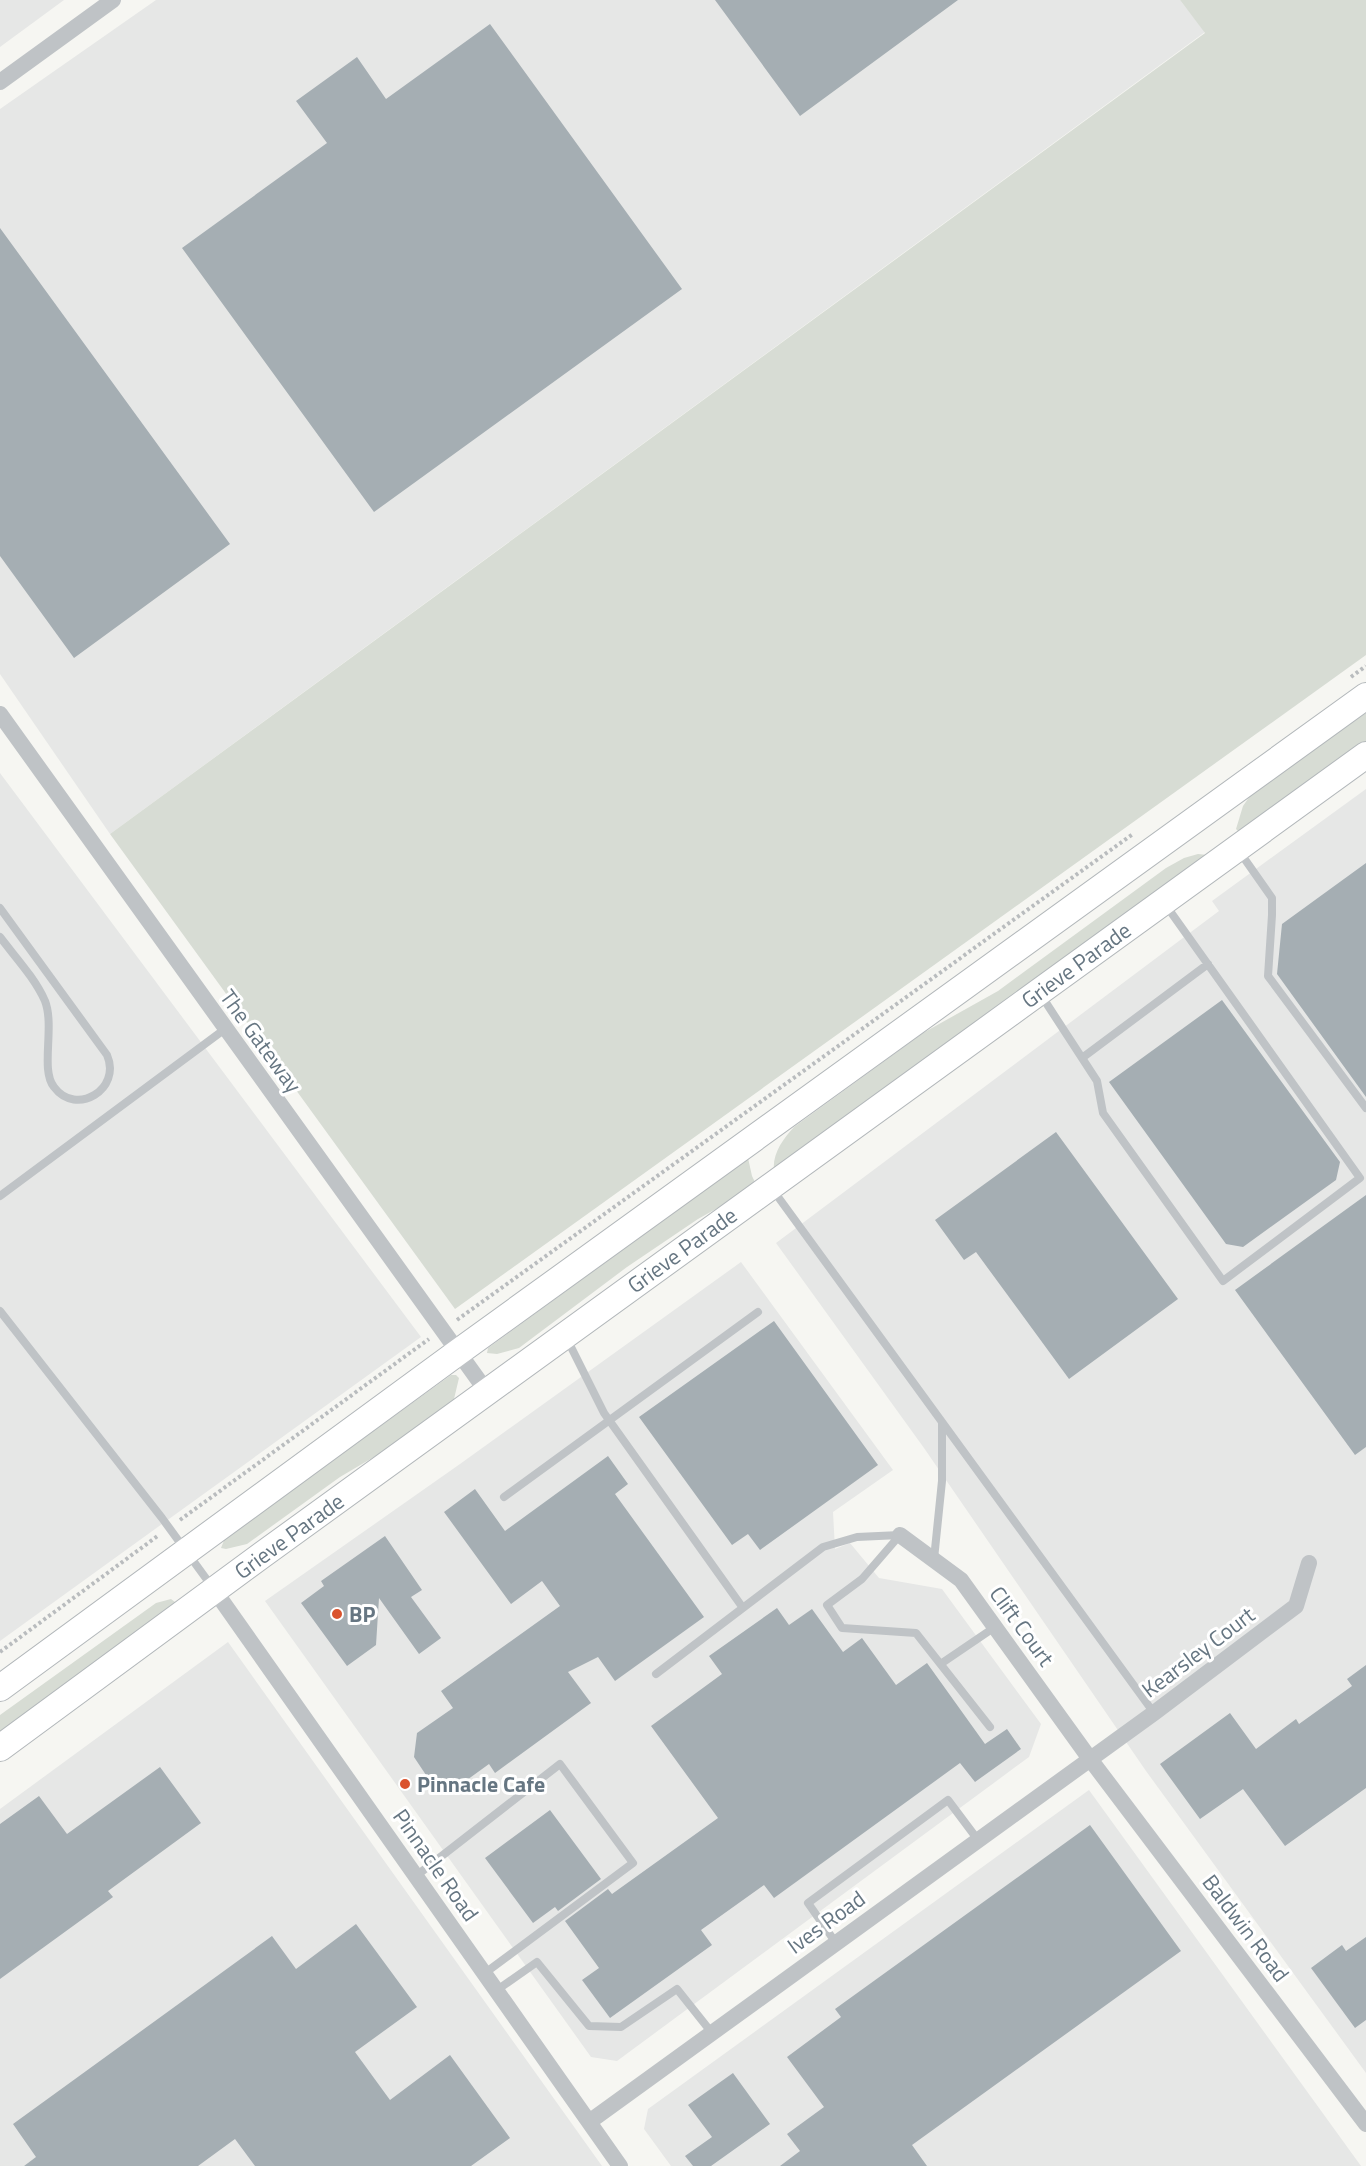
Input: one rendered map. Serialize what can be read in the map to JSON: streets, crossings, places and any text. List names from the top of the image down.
{
  "streets": {
    "main road": ["Grieve Parade"],
    "street": [
      "The Gateway",
      "Clift Court",
      "Kearsley Court",
      "Pinnacle Road",
      "Ives Road",
      "Baldwin Road"
    ]
  },
  "crossings": [
    ["Grieve Parade", "The Gateway"],
    ["Grieve Parade", "Pinnacle Road"],
    ["Clift Court", "Kearsley Court"],
    ["Clift Court", "Ives Road"],
    ["Clift Court", "Baldwin Road"],
    ["Kearsley Court", "Ives Road"],
    ["Kearsley Court", "Baldwin Road"],
    ["Pinnacle Road", "Ives Road"],
    ["Ives Road", "Baldwin Road"]
  ],
  "places": ["BP", "Pinnacle Cafe"]
}
